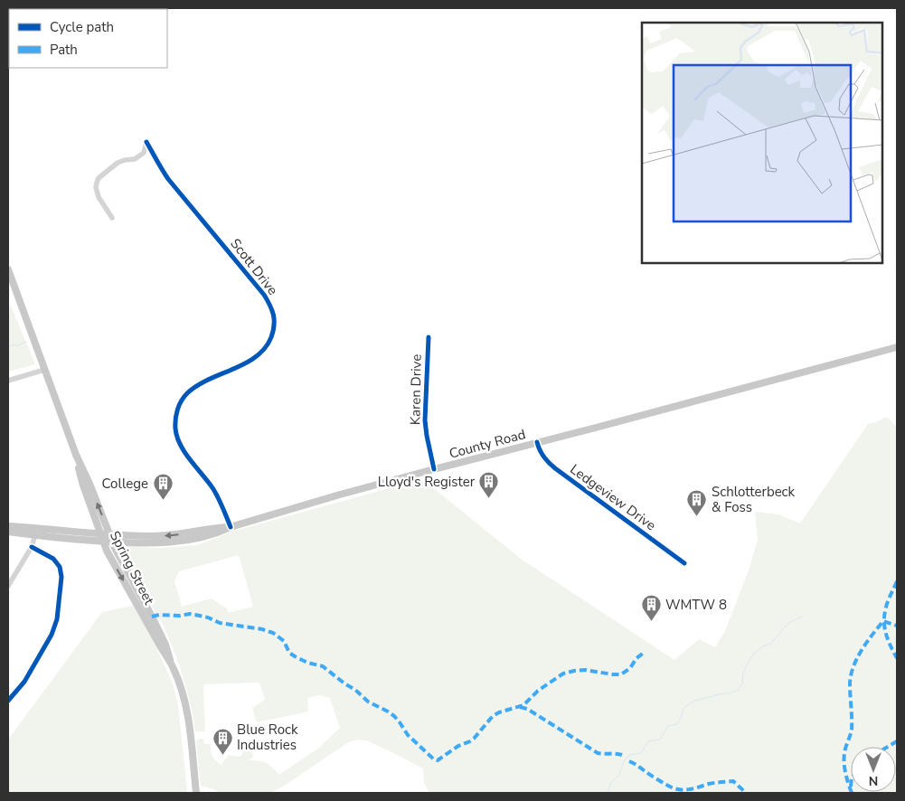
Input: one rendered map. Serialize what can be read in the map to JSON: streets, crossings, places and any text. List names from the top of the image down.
{
  "streets": {
    "main road": ["County Road", "Spring Street"],
    "street": ["Scott Drive", "Karen Drive", "Ledgeview Drive"]
  },
  "crossings": [
    ["Scott Drive", "County Road"],
    ["Karen Drive", "County Road"],
    ["County Road", "Ledgeview Drive"],
    ["County Road", "Spring Street"]
  ],
  "places": {
    "building": [
      "Lloyd's Register",
      "College",
      "Schlotterbeck & Foss",
      "WMTW 8",
      "Blue Rock Industries"
    ]
  },
  "legend": ["Cycle path", "Path"],
  "north": "bottom"
}
